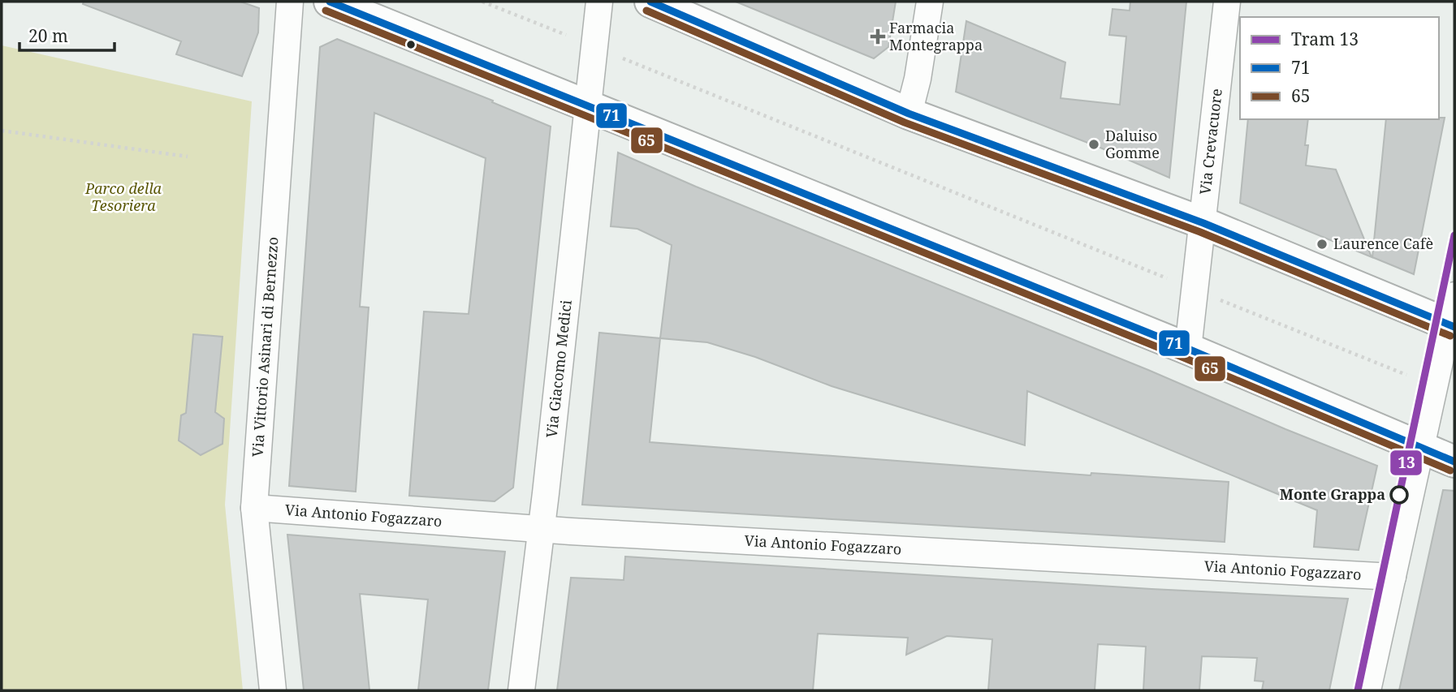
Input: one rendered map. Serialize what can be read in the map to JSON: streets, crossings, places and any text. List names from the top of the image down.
{
  "streets": {
    "street": [
      "Via Crevacuore",
      "Via Vittorio Asinari di Bernezzo",
      "Via Giacomo Medici",
      "Via Antonio Fogazzaro"
    ]
  },
  "crossings": [
    ["Via Vittorio Asinari di Bernezzo", "Via Antonio Fogazzaro"],
    ["Via Giacomo Medici", "Via Antonio Fogazzaro"]
  ],
  "parks": ["Parco della Tesoriera"],
  "places": {
    "health": ["Farmacia Montegrappa"],
    "other": ["Daluiso Gomme", "Laurence Cafè", "Monte Grappa"]
  },
  "lines": ["transit line 71", "transit line 65", "tram line 13"],
  "legend": ["Tram 13", "71", "65"],
  "scale_bar": "20 m"
}
